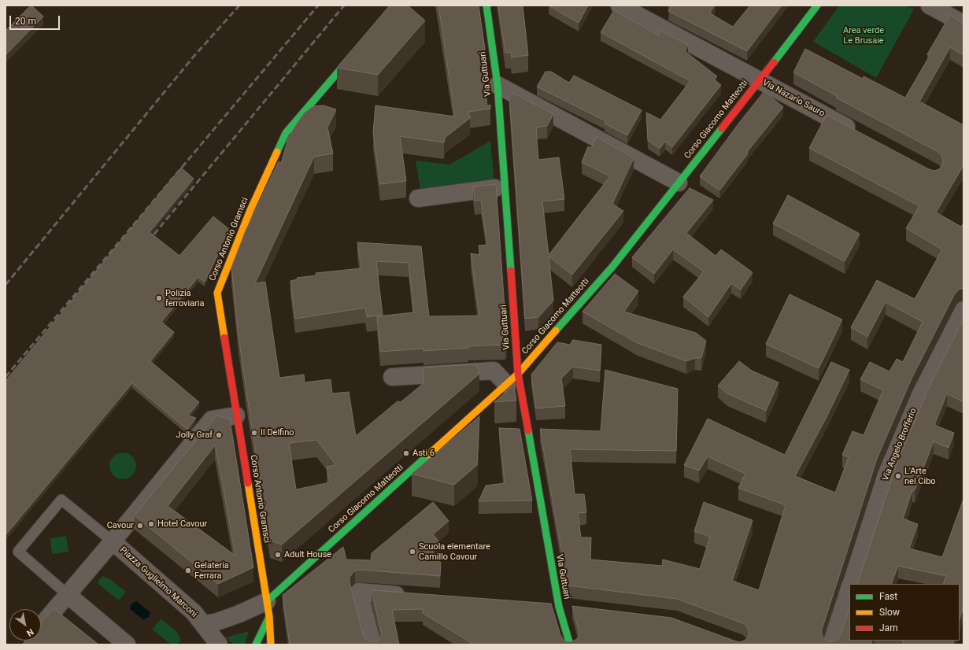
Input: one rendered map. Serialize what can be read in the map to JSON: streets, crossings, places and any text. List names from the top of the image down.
{
  "streets": {
    "main road": ["Via Guttuari", "Corso Giacomo Matteotti", "Corso Antonio Gramsci"],
    "street": ["Via Nazario Sauro", "Via Angelo Brofferio", "Piazza Guglielmo Marconi"]
  },
  "crossings": [
    ["Via Guttuari", "Corso Giacomo Matteotti"],
    ["Via Nazario Sauro", "Corso Giacomo Matteotti"],
    ["Corso Giacomo Matteotti", "Corso Antonio Gramsci"],
    ["Corso Giacomo Matteotti", "Piazza Guglielmo Marconi"],
    ["Corso Antonio Gramsci", "Piazza Guglielmo Marconi"]
  ],
  "parks": ["Area verde Le Brusaie"],
  "places": [
    "Polizia ferroviaria",
    "Il Delfino",
    "Jolly Graf",
    "Asti 6",
    "L'Arte nel Cibo",
    "Hotel Cavour",
    "Cavour",
    "Scuola elementare Camillo Cavour",
    "Adult House",
    "Gelateria Ferrara"
  ],
  "legend": ["Fast", "Slow", "Jam"],
  "scale_bar": "20 m",
  "north": "bottom right"
}
